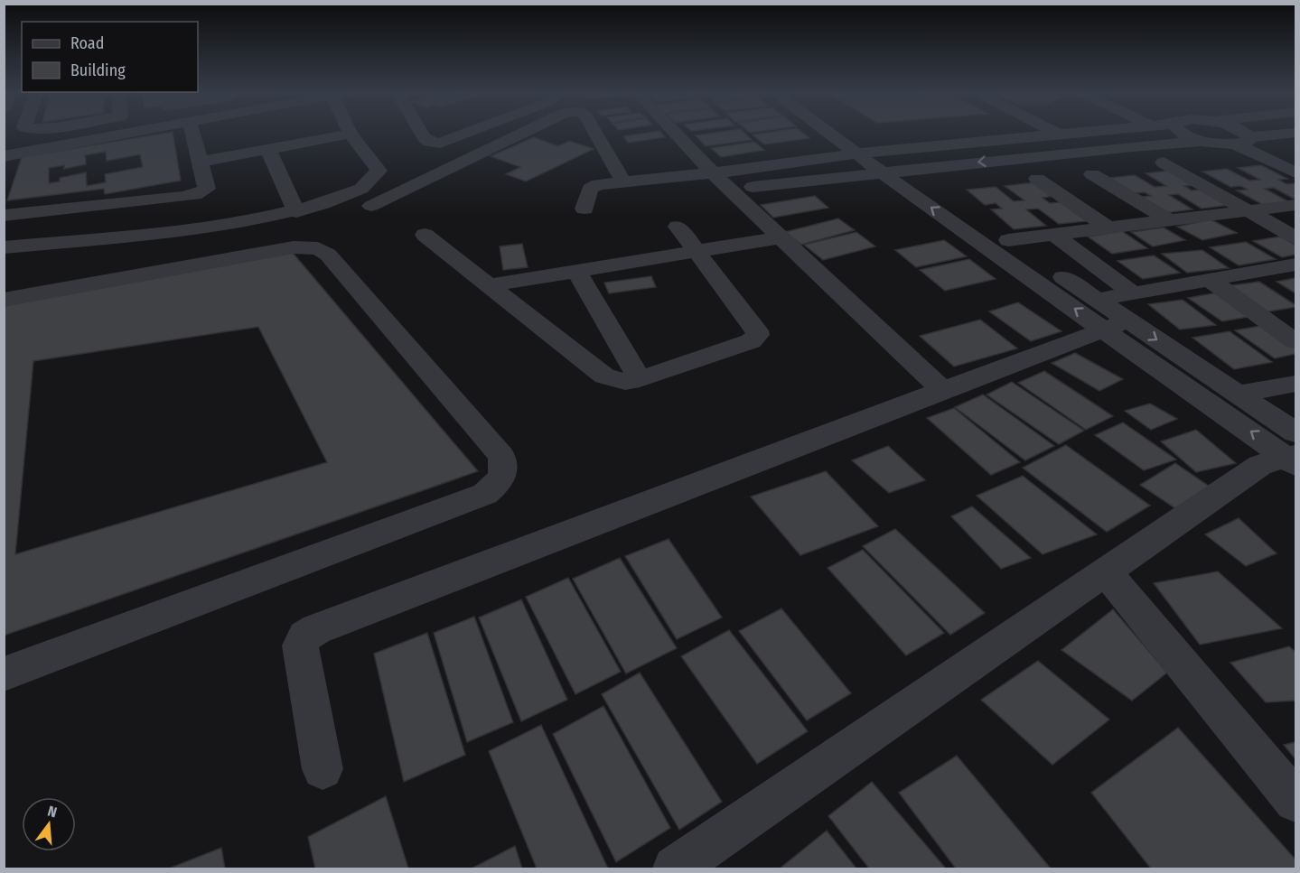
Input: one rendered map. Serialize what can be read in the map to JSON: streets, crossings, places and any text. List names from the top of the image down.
{
  "legend": ["Road", "Building"],
  "north": "top"
}
